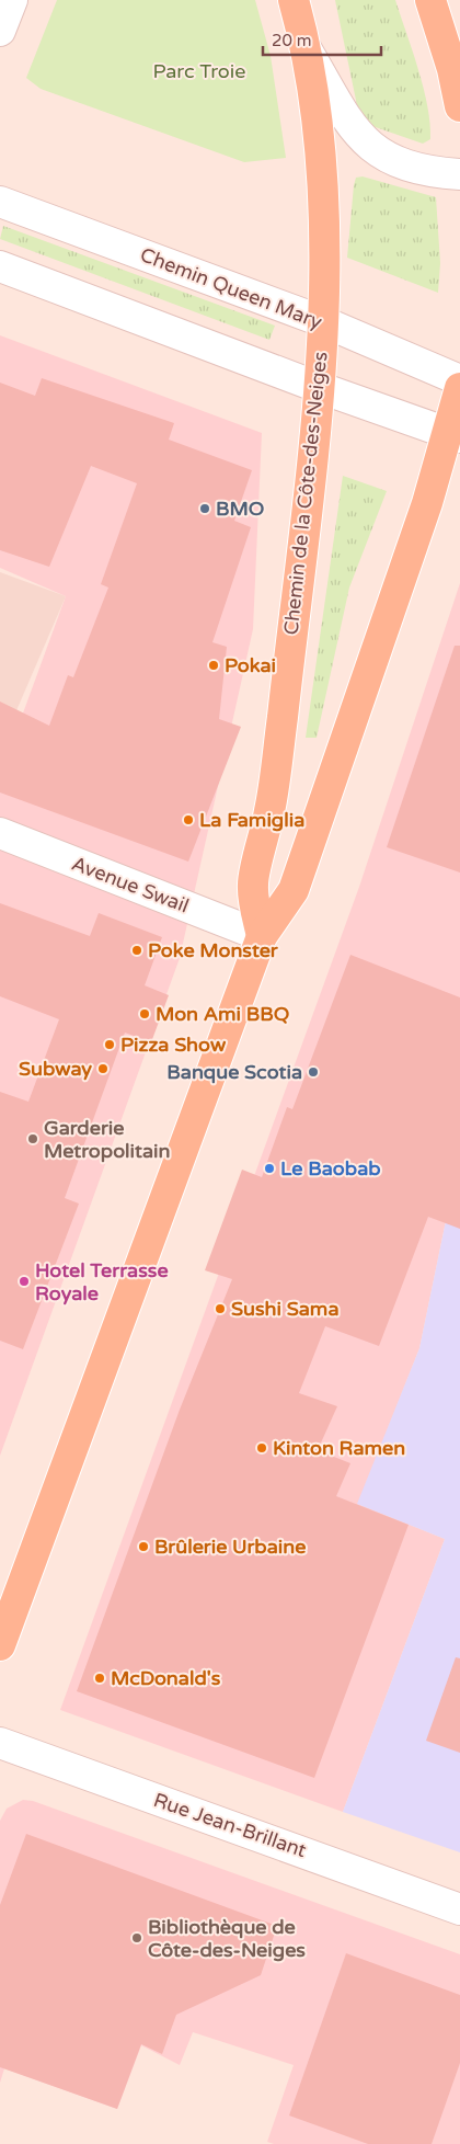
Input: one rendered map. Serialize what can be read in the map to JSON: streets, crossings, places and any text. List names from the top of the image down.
{
  "streets": {
    "main road": ["Chemin de la Côte-des-Neiges"],
    "street": ["Chemin Queen Mary", "Avenue Swail", "Rue Jean-Brillant"]
  },
  "crossings": [
    ["Chemin Queen Mary", "Chemin de la Côte-des-Neiges"],
    ["Chemin de la Côte-des-Neiges", "Avenue Swail"]
  ],
  "parks": ["Parc Troie"],
  "places": [
    "BMO",
    "Pokai",
    "La Famiglia",
    "Poke Monster",
    "Mon Ami BBQ",
    "Pizza Show",
    "Subway",
    "Banque Scotia",
    "Garderie Metropolitain",
    "Le Baobab",
    "Hotel Terrasse Royale",
    "Sushi Sama",
    "Kinton Ramen",
    "Brûlerie Urbaine",
    "McDonald's",
    "Bibliothèque de Côte-des-Neiges"
  ],
  "scale_bar": "20 m"
}
